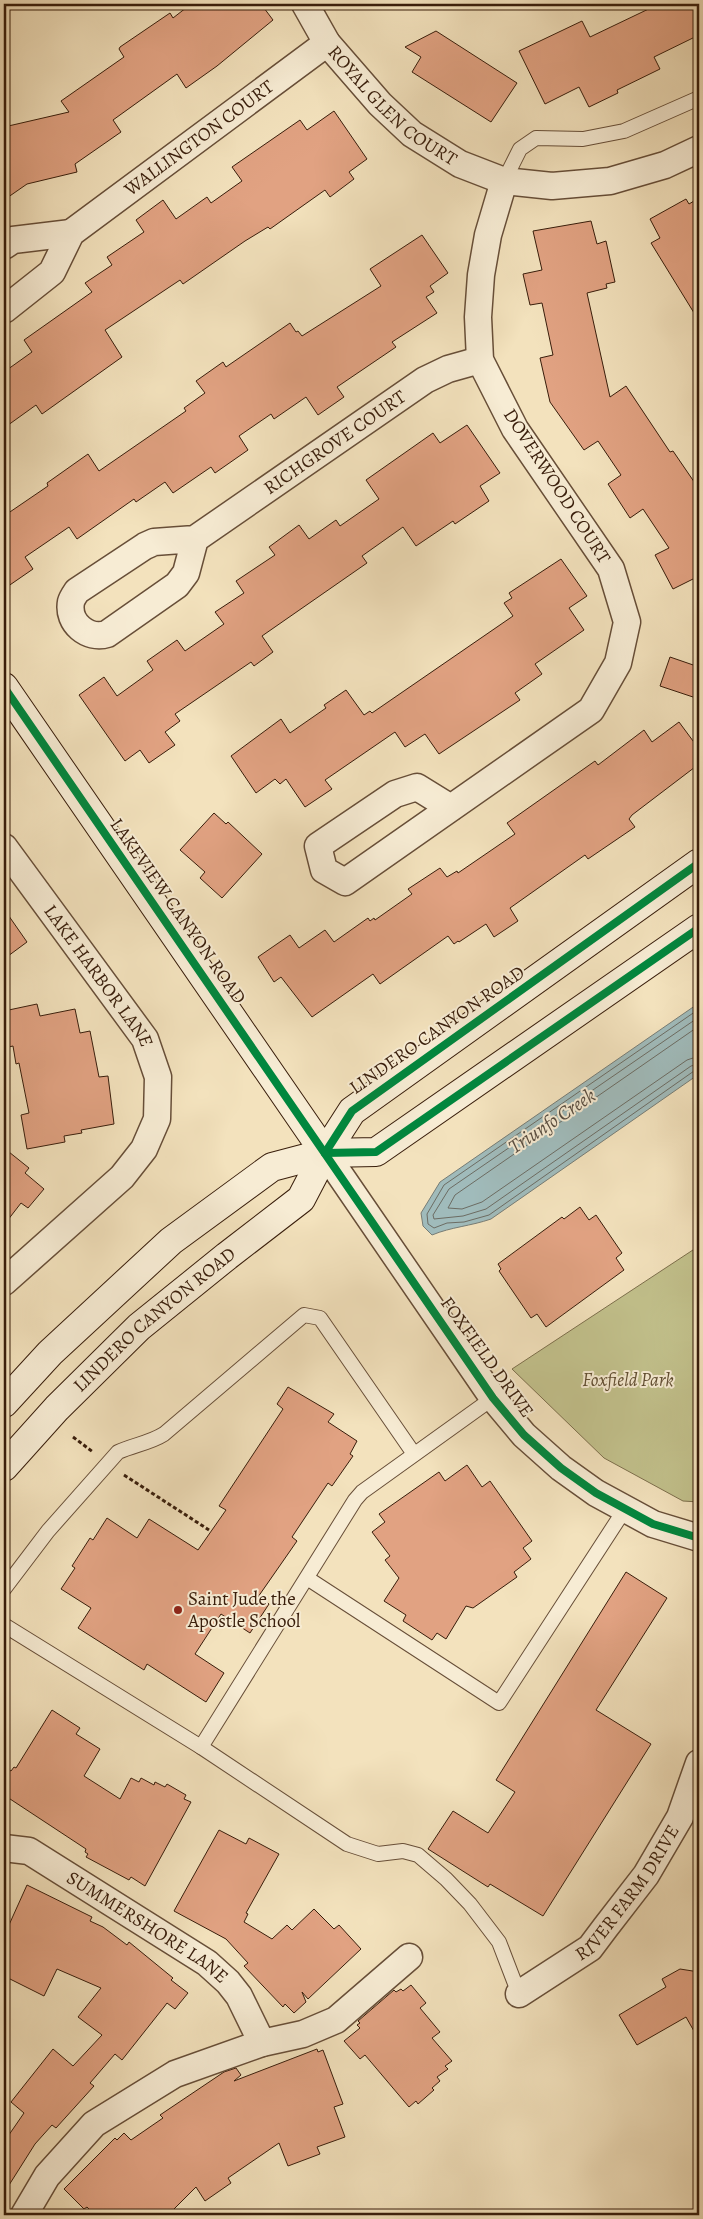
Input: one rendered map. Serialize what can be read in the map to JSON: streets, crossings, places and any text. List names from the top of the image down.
{
  "streets": {
    "street": [
      "ROYAL GLEN COURT",
      "WALLINGTON COURT",
      "RICHGROVE COURT",
      "DOVERWOOD COURT",
      "LAKEVIEW CANYON ROAD",
      "LAKE HARBOR LANE",
      "LINDERO CANYON ROAD",
      "FOXFIELD DRIVE",
      "RIVER FARM DRIVE",
      "SUMMERSHORE LANE"
    ]
  },
  "crossings": [
    ["ROYAL GLEN COURT", "WALLINGTON COURT"],
    ["ROYAL GLEN COURT", "DOVERWOOD COURT"],
    ["RICHGROVE COURT", "DOVERWOOD COURT"],
    ["LAKEVIEW CANYON ROAD", "LINDERO CANYON ROAD"],
    ["LAKEVIEW CANYON ROAD", "FOXFIELD DRIVE"],
    ["LINDERO CANYON ROAD", "FOXFIELD DRIVE"]
  ],
  "water": ["Triunfo Creek"],
  "parks": ["Foxfield Park"],
  "places": ["Saint Jude the Apostle School"]
}
